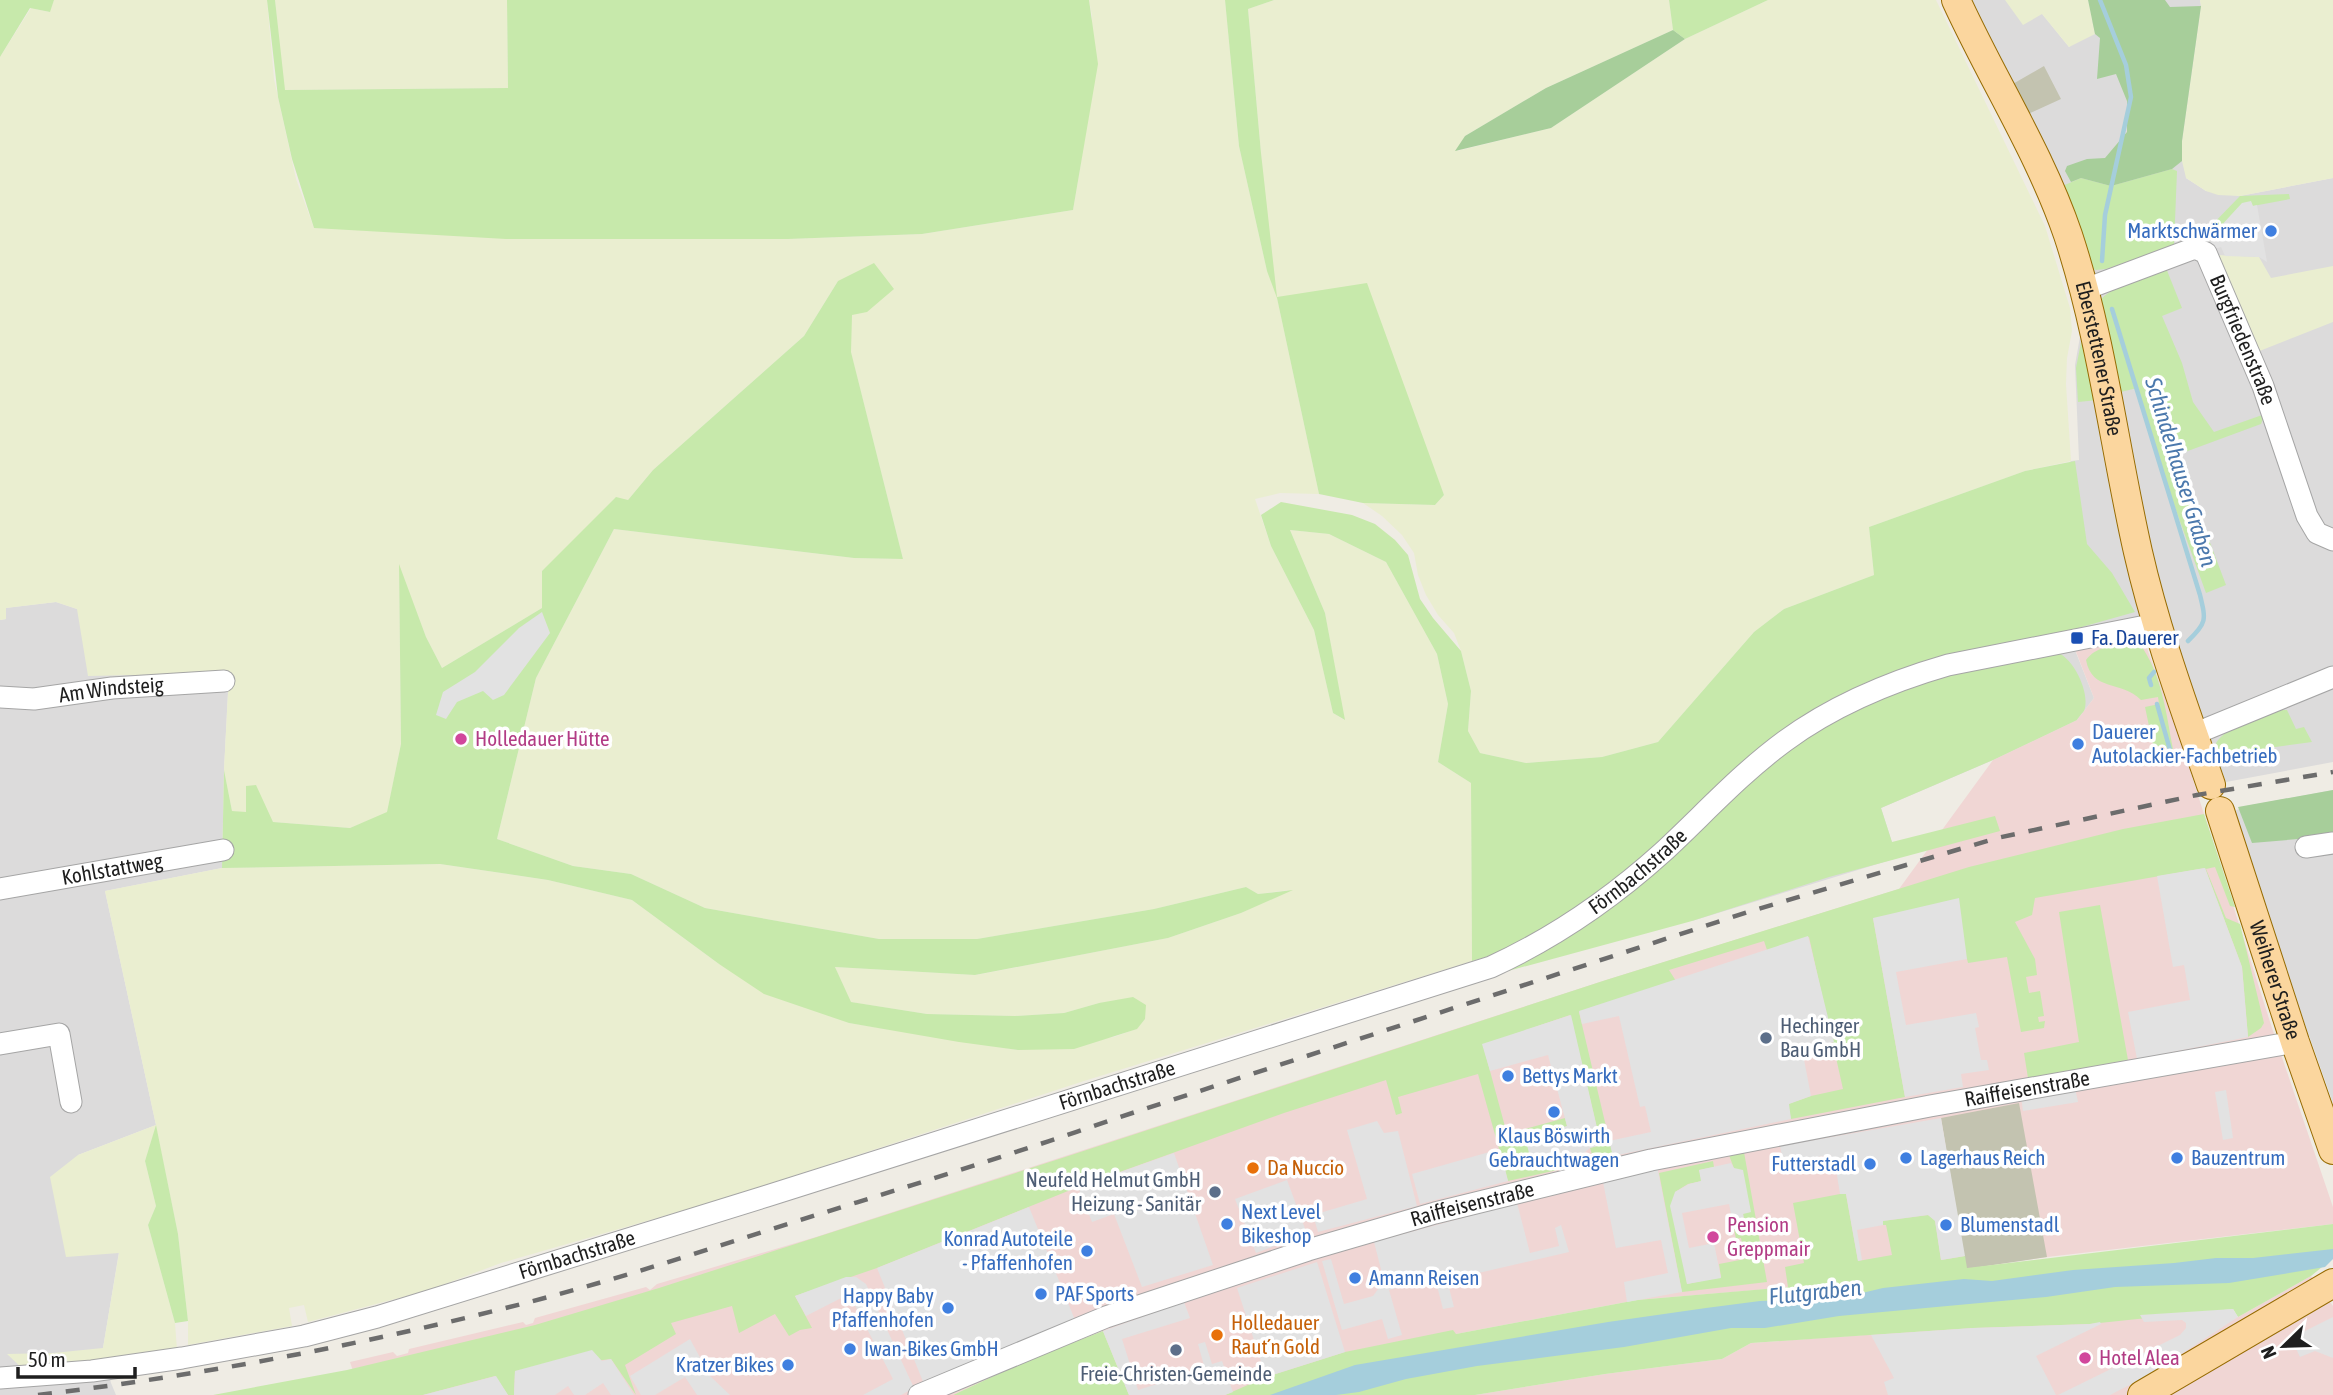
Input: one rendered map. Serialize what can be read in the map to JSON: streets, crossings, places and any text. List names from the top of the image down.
{
  "streets": {
    "main road": ["Eberstettener Straße", "Weiherer Straße"],
    "street": [
      "Burgfriedenstraße",
      "Am Windsteig",
      "Kohlstattweg",
      "Förnbachstraße",
      "Raiffeisenstraße"
    ]
  },
  "crossings": [
    ["Burgfriedenstraße", "Eberstettener Straße"],
    ["Eberstettener Straße", "Förnbachstraße"],
    ["Eberstettener Straße", "Weiherer Straße"],
    ["Weiherer Straße", "Raiffeisenstraße"]
  ],
  "water": ["Schindelhauser Graben", "Flutgraben"],
  "places": {
    "other": [
      "Marktschwärmer",
      "Holledauer Hütte",
      "Dauerer Autolackier-Fachbetrieb",
      "Hechinger Bau GmbH",
      "Bettys Markt",
      "Klaus Böswirth Gebrauchtwagen",
      "Lagerhaus Reich",
      "Bauzentrum",
      "Futterstadl",
      "Da Nuccio",
      "Neufeld Helmut GmbH Heizung - Sanitär",
      "Next Level Bikeshop",
      "Blumenstadl",
      "Pension Greppmair",
      "Konrad Autoteile - Pfaffenhofen",
      "Amann Reisen",
      "PAF Sports",
      "Happy Baby Pfaffenhofen",
      "Holledauer Raut´n Gold",
      "Iwan-Bikes GmbH",
      "Freie-Christen-Gemeinde",
      "Hotel Alea",
      "Kratzer Bikes"
    ],
    "transit": ["Fa. Dauerer"]
  },
  "scale_bar": "50 m",
  "north": "bottom left"
}
